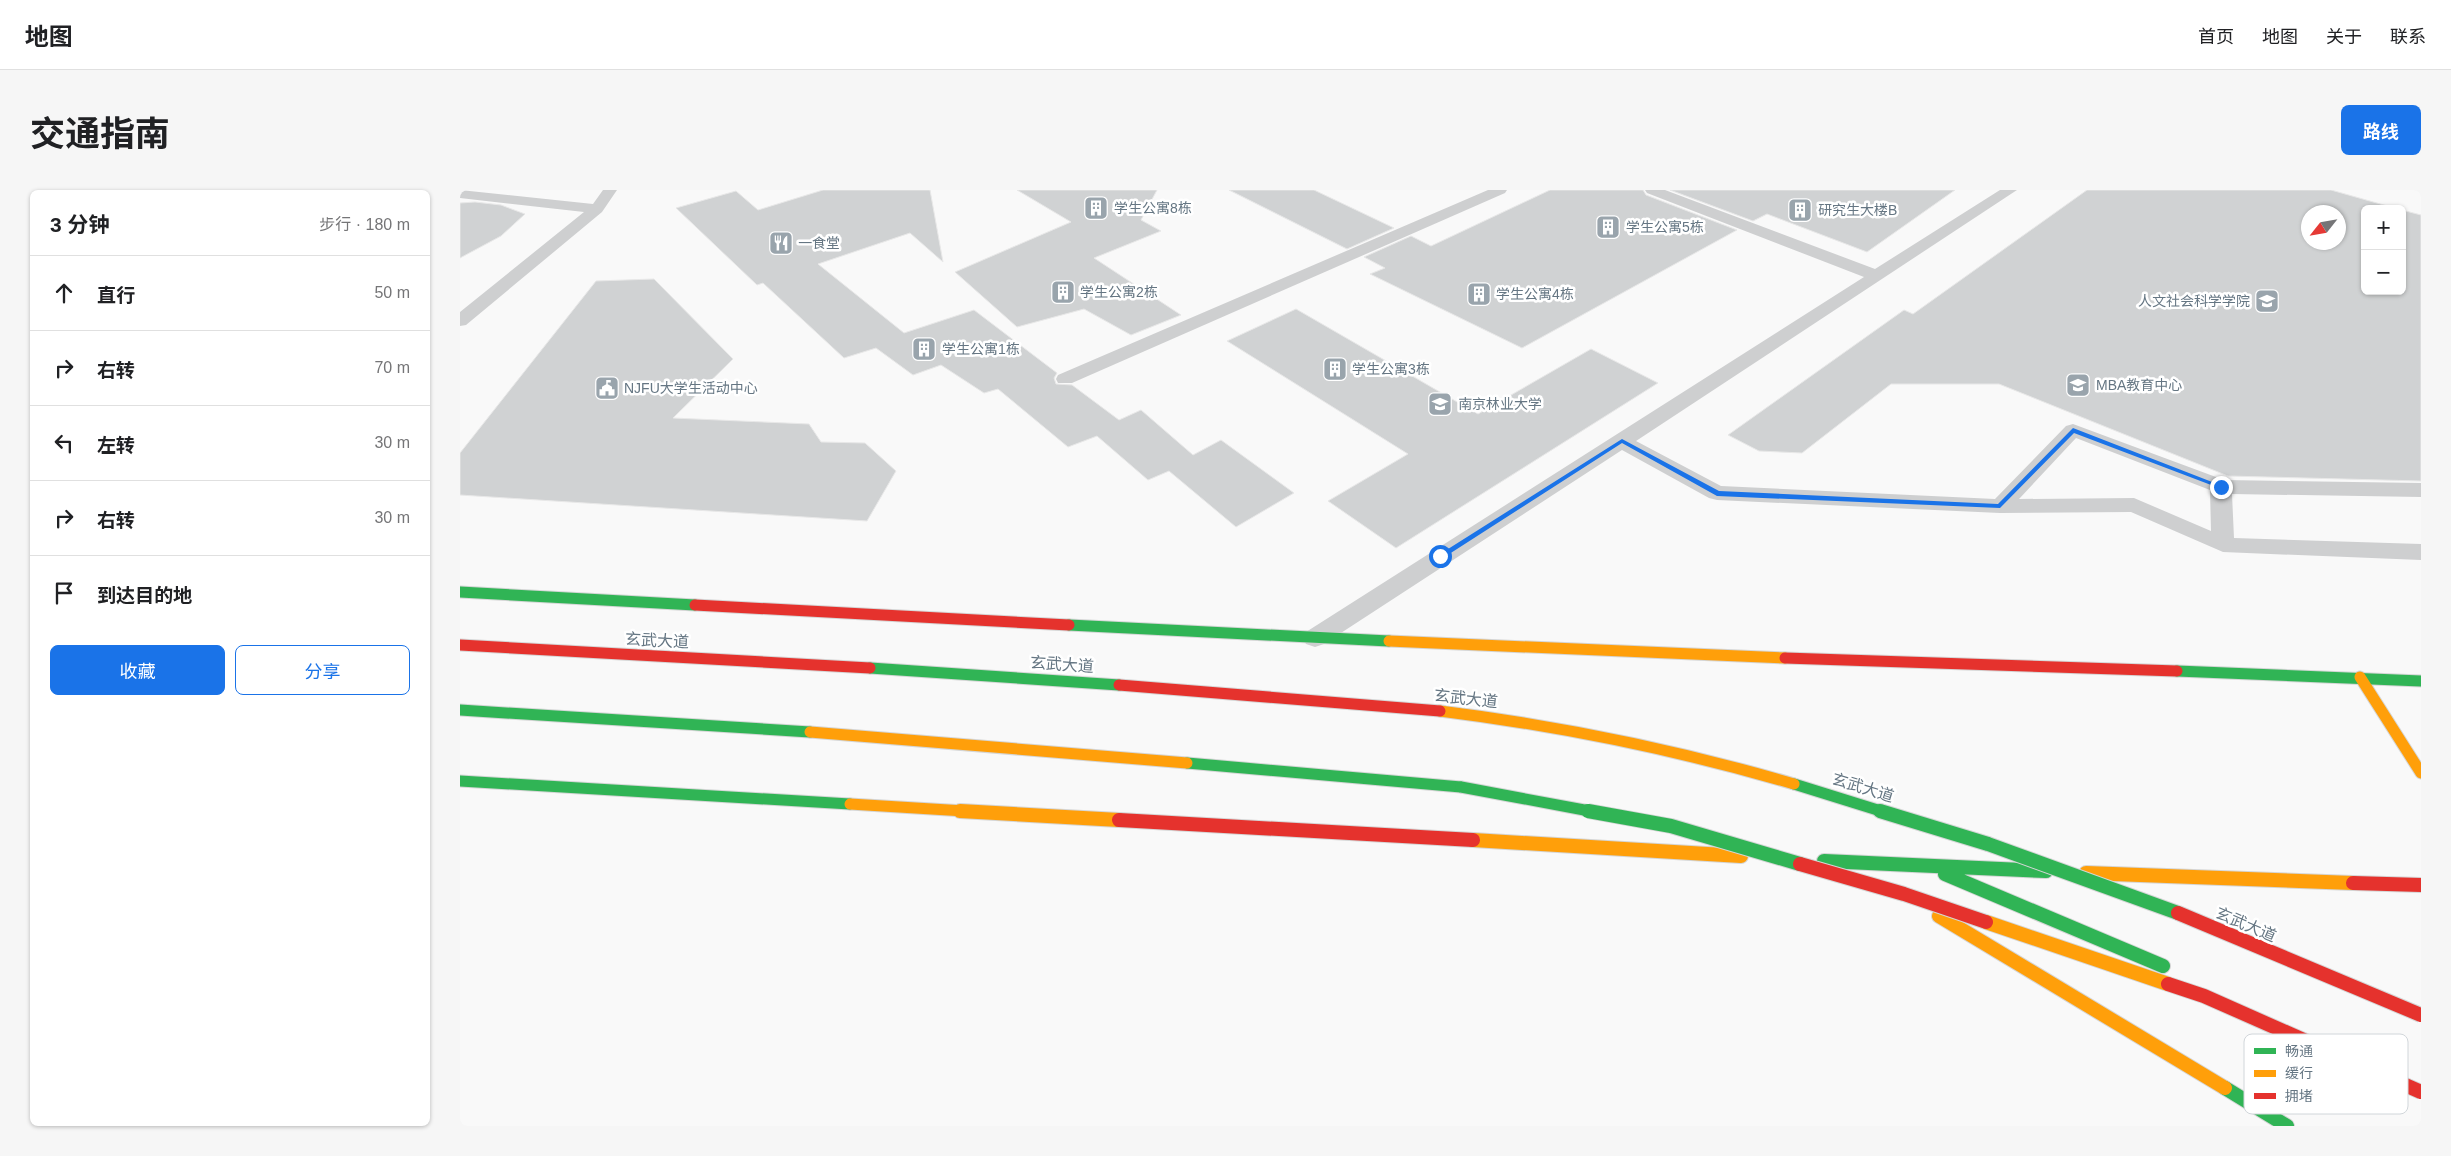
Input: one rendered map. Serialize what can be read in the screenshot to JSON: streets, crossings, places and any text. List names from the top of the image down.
{
  "streets": {
    "highway": ["玄武大道"]
  },
  "places": {
    "building": [
      "学生公寓8栋",
      "研究生大楼B",
      "学生公寓5栋",
      "学生公寓2栋",
      "学生公寓4栋",
      "学生公寓1栋",
      "学生公寓3栋"
    ],
    "restaurant": ["一食堂"],
    "school or university": ["人文社会科学学院", "MBA教育中心", "南京林业大学"],
    "public building": ["NJFU大学生活动中心"]
  },
  "legend": ["畅通", "缓行", "拥堵"],
  "north": "bottom left",
  "page": {
    "header": "地图",
    "nav": [
      "首页",
      "地图",
      "关于",
      "联系"
    ],
    "title": "交通指南",
    "buttons": [
      "路线",
      ["收藏", "分享"]
    ],
    "heading": ["3 分钟", "步行 · 180 m"],
    "map_buttons": ["+", "−"],
    "list": [
      ["直行", "50 m"],
      ["右转", "70 m"],
      ["左转", "30 m"],
      ["右转", "30 m"],
      "到达目的地"
    ]
  }
}
